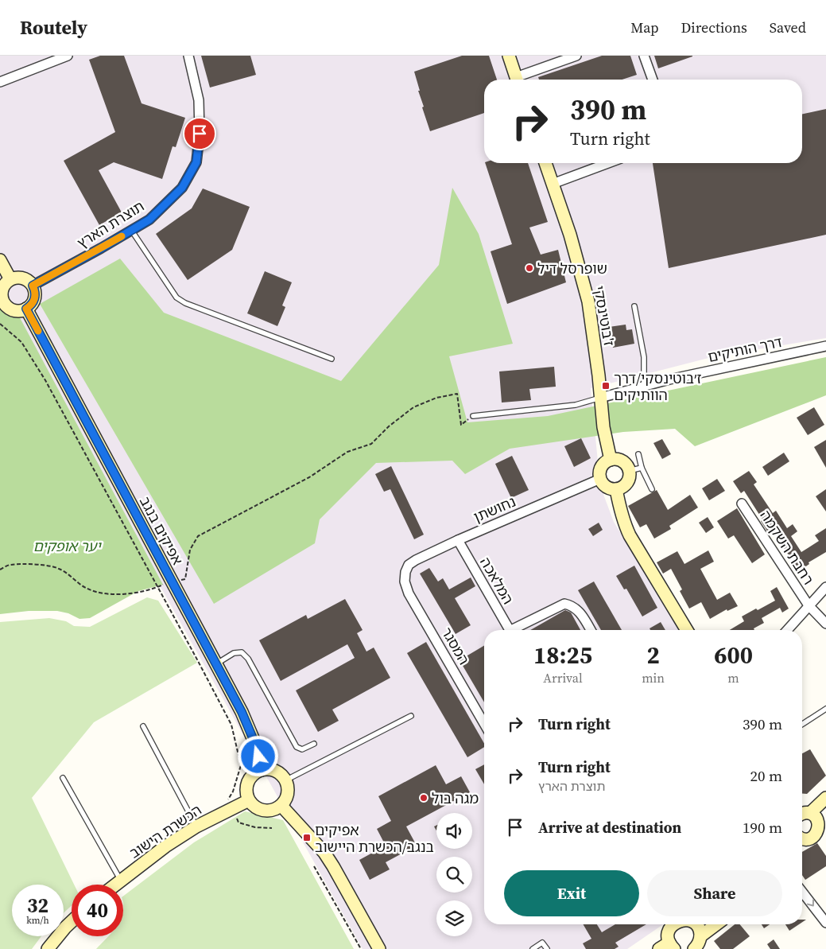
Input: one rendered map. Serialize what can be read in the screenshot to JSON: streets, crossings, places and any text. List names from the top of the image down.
{
  "streets": {
    "street": [
      "תוצרת הארץ",
      "ז'בוטינסקי",
      "דרך הותיקים",
      "נחושתן",
      "אפיקים בנגב",
      "רחבת השקמה",
      "המלאכה",
      "המסגר",
      "הכשרת הישוב"
    ]
  },
  "crossings": [
    ["תוצרת הארץ", "אפיקים בנגב"],
    ["ז'בוטינסקי", "דרך הותיקים"],
    ["ז'בוטינסקי", "נחושתן"],
    ["נחושתן", "המלאכה"],
    ["נחושתן", "המסגר"],
    ["אפיקים בנגב", "הכשרת הישוב"]
  ],
  "parks": ["יער אופקים"],
  "places": {
    "other": ["שופרסל דיל", "מגה בול"],
    "transit": ["ז׳בוטינסקי/דרך הוותיקים", "אפיקים בנגב/הכשרת היישוב"]
  },
  "page": {
    "header": "Routely",
    "nav": ["Map", "Directions", "Saved"],
    "turn": ["390 m", "Turn right"],
    "eta": [
      "18:25",
      "Arrival",
      "2",
      "min",
      "600",
      "m"
    ],
    "list": [
      {
        "name": "Turn right",
        "value": "390 m"
      },
      {
        "name": "Turn right",
        "note": "תוצרת הארץ",
        "value": "20 m"
      },
      {
        "name": "Arrive at destination",
        "value": "190 m"
      }
    ],
    "buttons": ["Exit", "Share"],
    "speed": "32 km/h",
    "limit": "40"
  }
}
